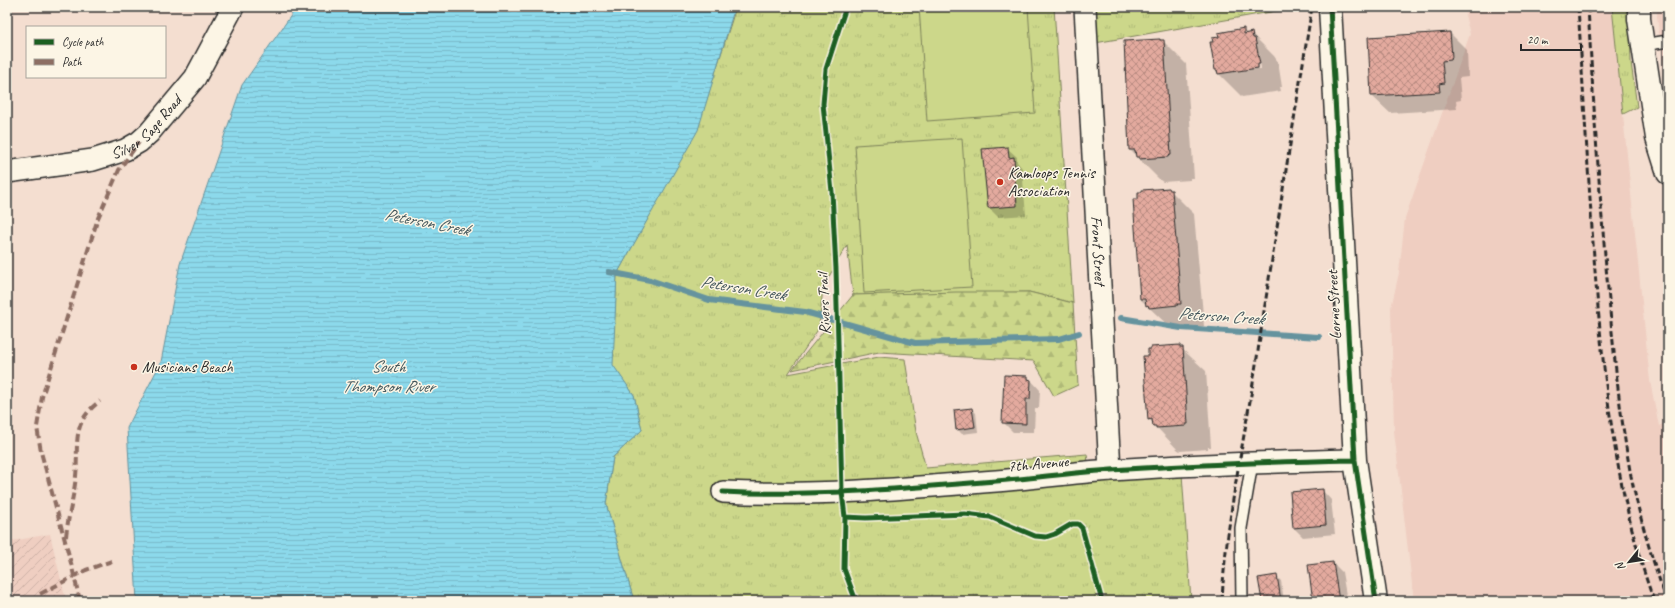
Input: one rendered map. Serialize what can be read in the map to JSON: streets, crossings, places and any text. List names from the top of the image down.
{
  "streets": {
    "street": [
      "Silver Sage Road",
      "Front Street",
      "Lorne Street",
      "7th Avenue"
    ],
    "cycle path": ["Rivers Trail"]
  },
  "crossings": [
    ["Front Street", "7th Avenue"],
    ["Lorne Street", "7th Avenue"]
  ],
  "water": ["Peterson Creek", "South Thompson River"],
  "places": ["Kamloops Tennis Association", "Musicians Beach"],
  "legend": ["Cycle path", "Path"],
  "scale_bar": "20 m",
  "north": "bottom left"
}
